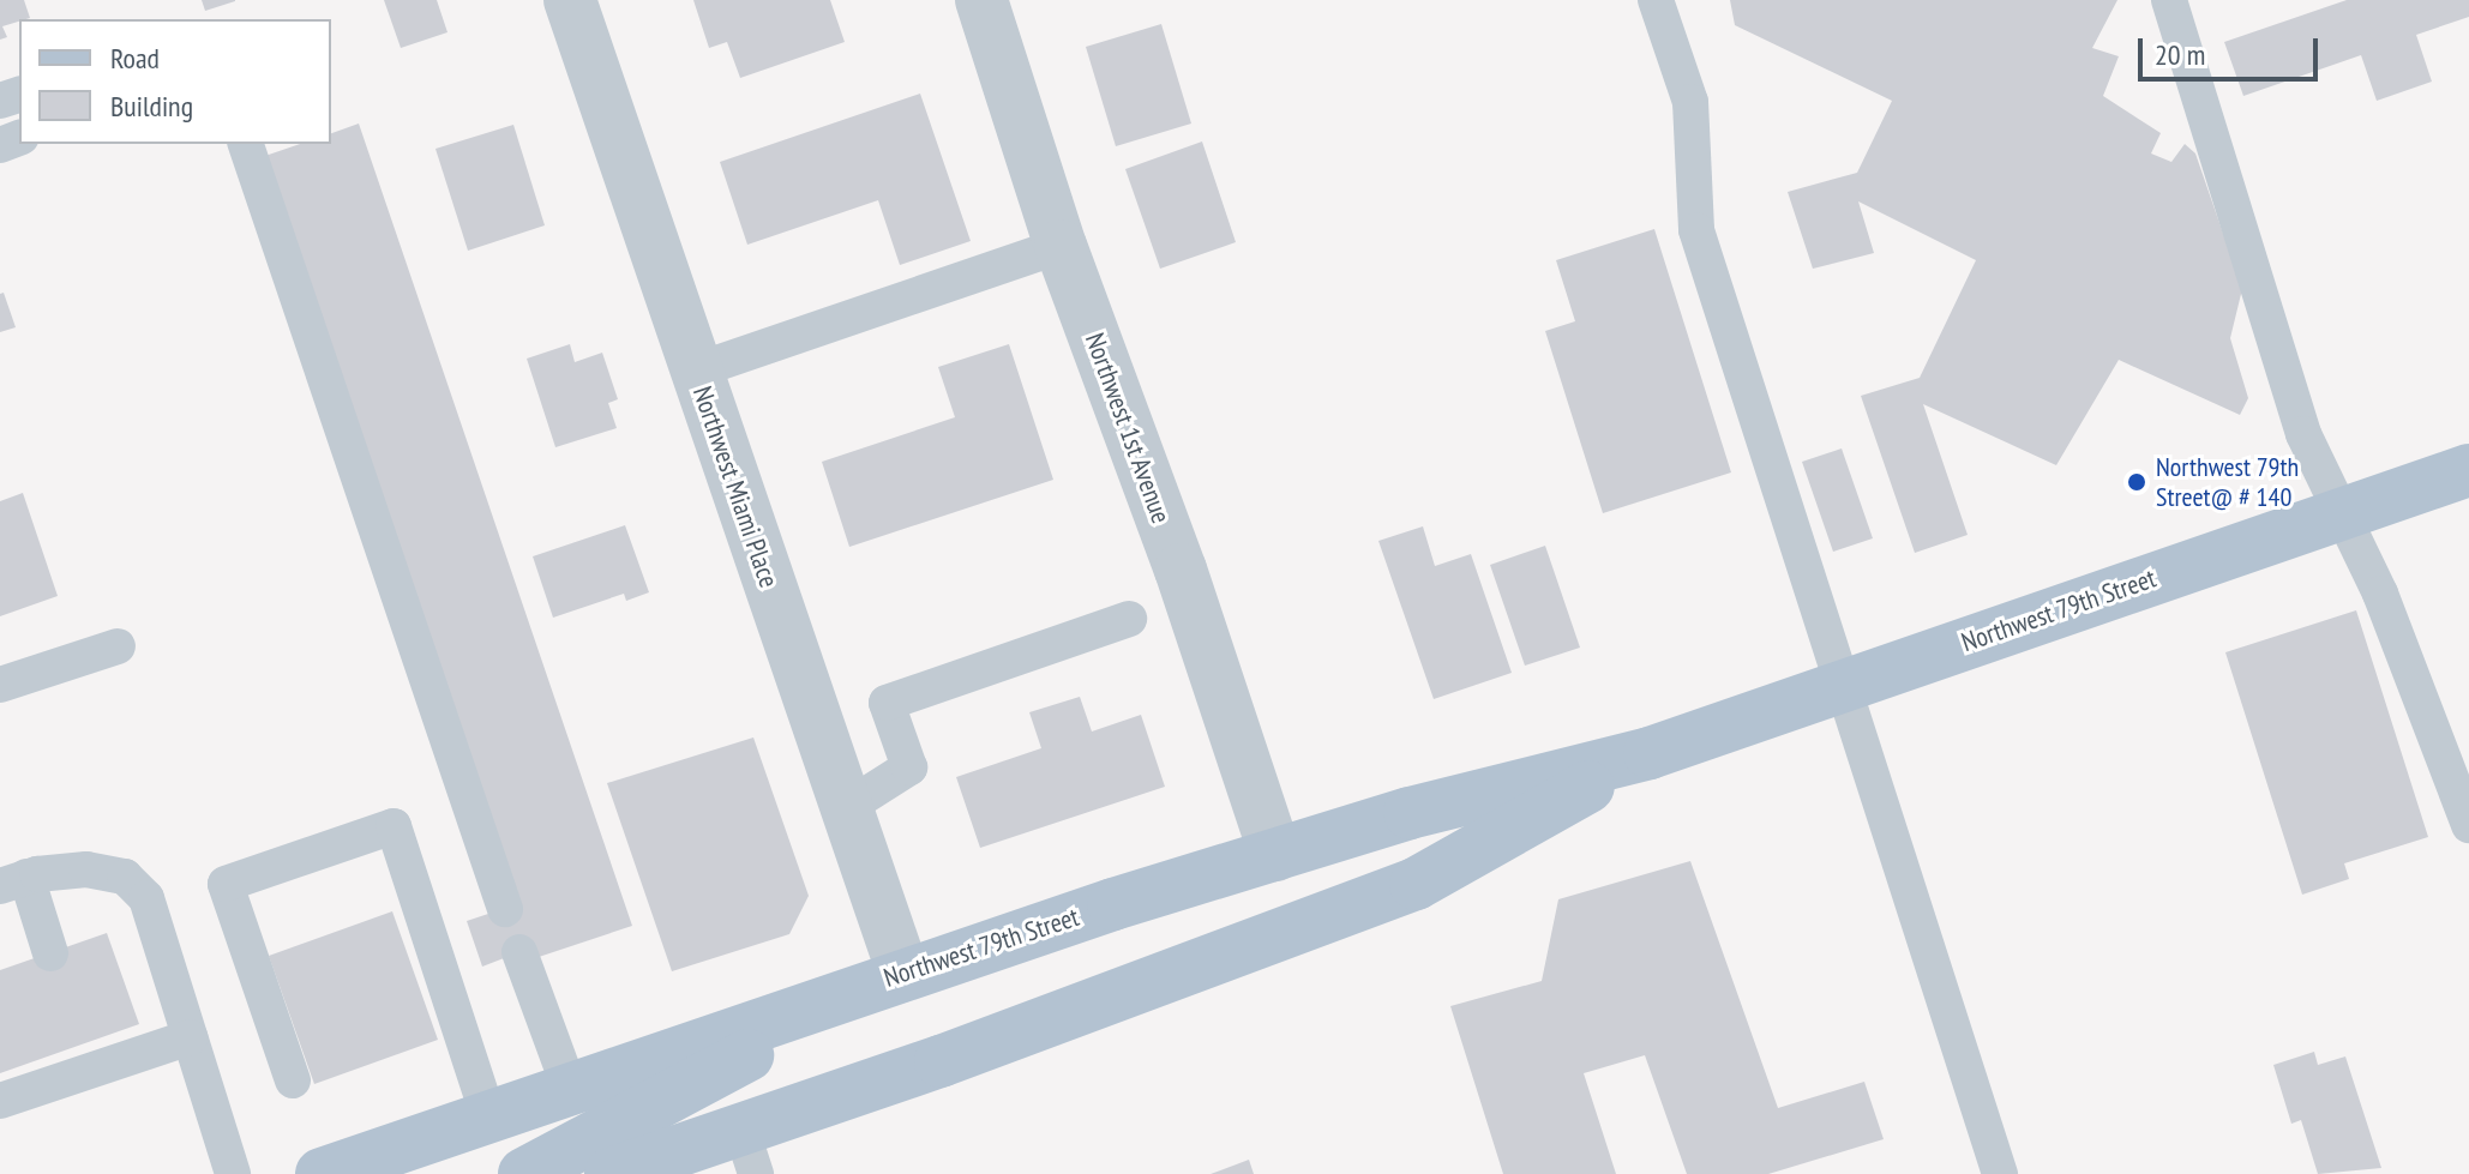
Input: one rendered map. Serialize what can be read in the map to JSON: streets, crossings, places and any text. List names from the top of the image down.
{
  "streets": {
    "main road": ["Northwest 79th Street"],
    "street": ["Northwest 1st Avenue", "Northwest Miami Place"]
  },
  "crossings": [
    ["Northwest 1st Avenue", "Northwest 79th Street"],
    ["Northwest Miami Place", "Northwest 79th Street"]
  ],
  "places": ["Northwest 79th Street@ # 140"],
  "legend": ["Road", "Building"],
  "scale_bar": "20 m"
}
